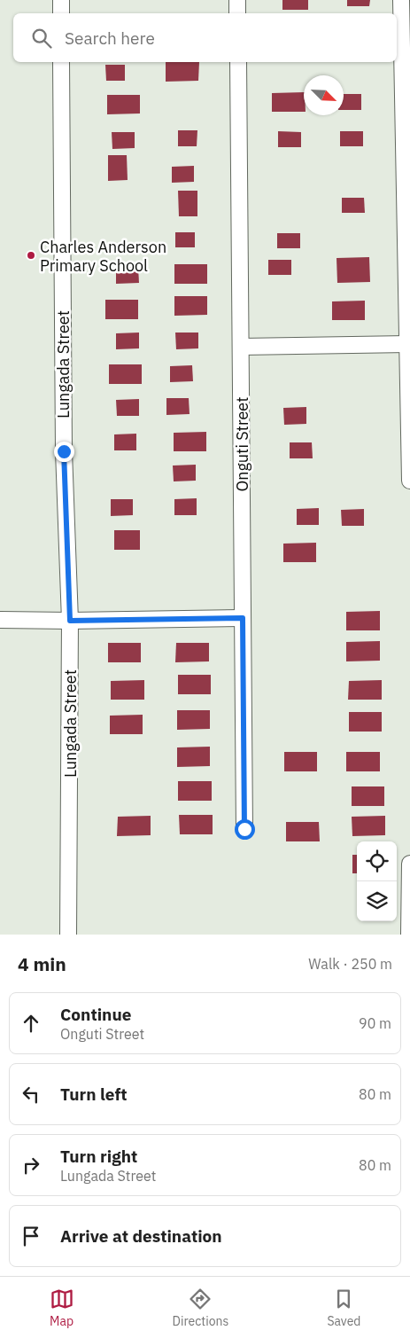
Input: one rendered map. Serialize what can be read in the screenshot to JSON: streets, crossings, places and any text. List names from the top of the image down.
{
  "streets": {
    "street": ["Lungada Street", "Onguti Street"]
  },
  "places": ["Charles Anderson Primary School"],
  "north": "bottom right",
  "page": {
    "search": "Search here",
    "heading": ["4 min", "Walk · 250 m"],
    "list": [
      ["Continue", "Onguti Street", "90 m"],
      ["Turn left", "80 m"],
      ["Turn right", "Lungada Street", "80 m"],
      "Arrive at destination"
    ],
    "nav": ["Map", "Directions", "Saved"]
  }
}
